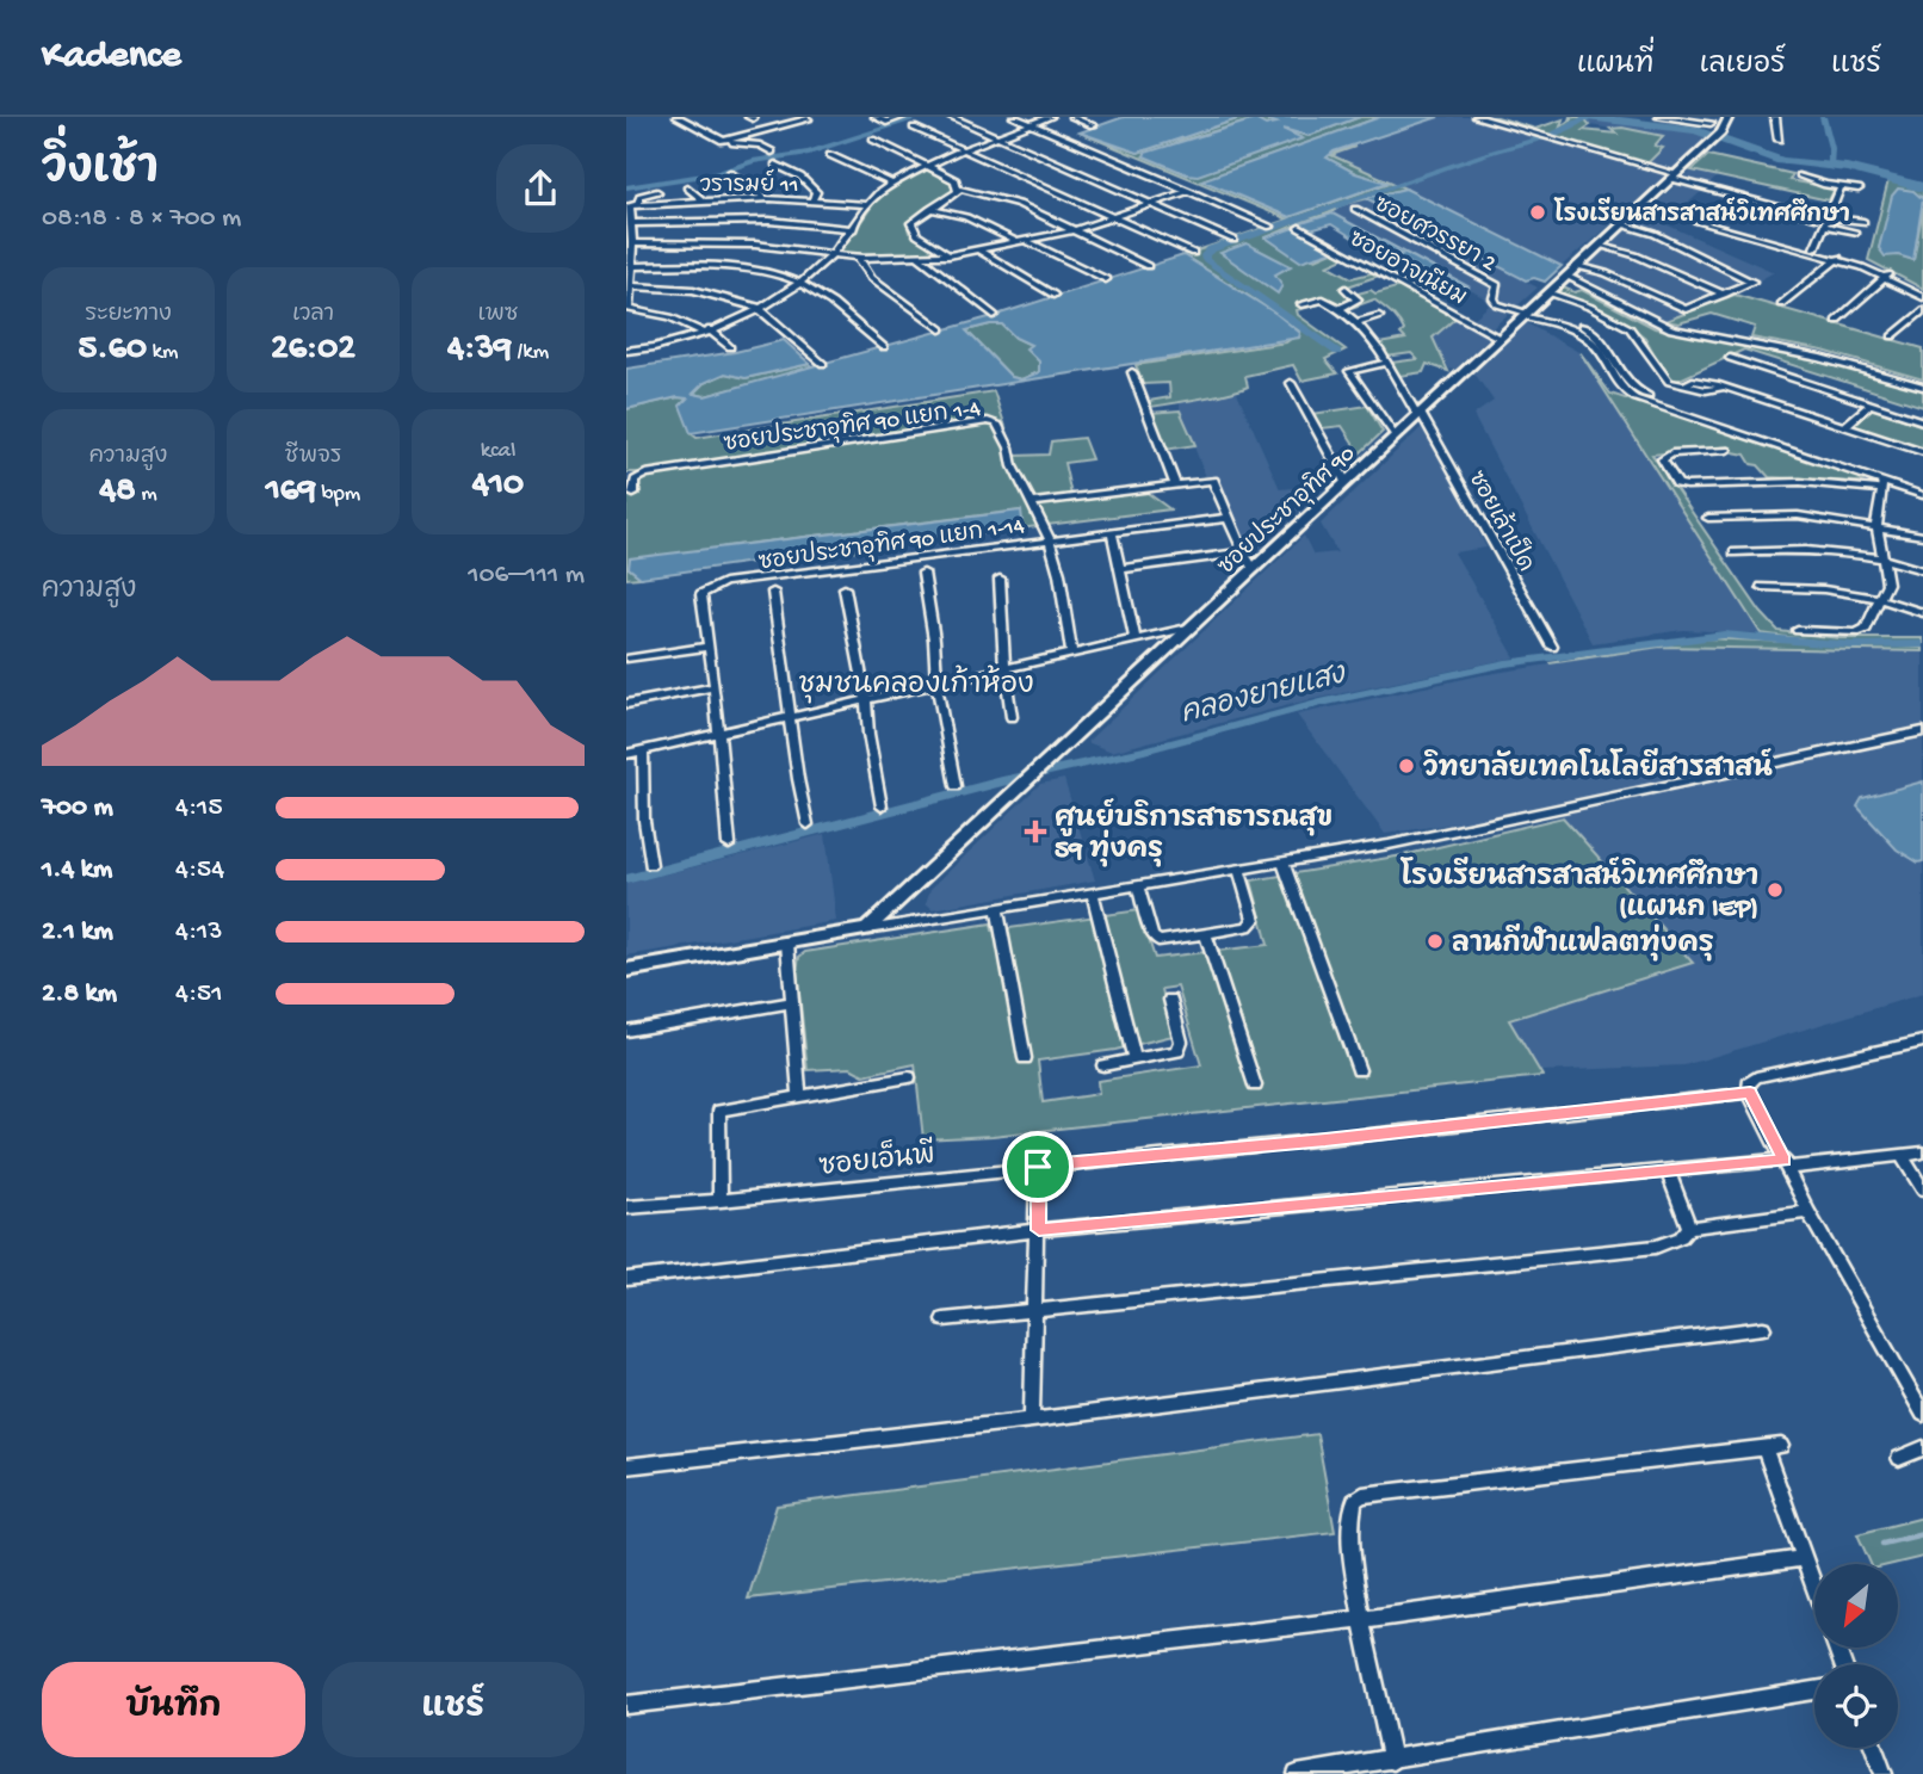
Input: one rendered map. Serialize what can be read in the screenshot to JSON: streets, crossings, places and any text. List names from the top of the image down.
{
  "streets": {
    "street": [
      "วรารมย์ 11",
      "ซอยศวรรยา 2",
      "ซอยอาจเนียม",
      "ซอยประชาอุทิศ 90 แยก 1-4",
      "ซอยประชาอุทิศ 90",
      "ซอยเล้าเป็ด",
      "ซอยประชาอุทิศ 90 แยก 1-14",
      "ซอยเอ็นพี"
    ]
  },
  "crossings": [
    ["ซอยศวรรยา 2", "ซอยประชาอุทิศ 90"],
    ["ซอยอาจเนียม", "ซอยประชาอุทิศ 90"],
    ["ซอยประชาอุทิศ 90 แยก 1-4", "ซอยประชาอุทิศ 90 แยก 1-14"],
    ["ซอยประชาอุทิศ 90", "ซอยเล้าเป็ด"]
  ],
  "districts": ["ชุมชนคลองเก้าห้อง"],
  "water": ["คลองยายแสง"],
  "places": {
    "other": [
      "โรงเรียนสารสาสน์วิเทศศึกษา",
      "วิทยาลัยเทคโนโลยีสารสาสน์",
      "โรงเรียนสารสาสน์วิเทศศึกษา (แผนก IEP)",
      "ลานกีฬาแฟลตทุ่งครุ"
    ],
    "health": ["ศูนย์บริการสาธารณสุข 59 ทุ่งครุ"]
  },
  "north": "bottom left",
  "page": {
    "header": "Kadence",
    "nav": ["แผนที่", "เลเยอร์", "แชร์"],
    "heading": ["วิ่งเช้า", "08:18 · 8 × 700 m"],
    "stats": [
      ["ระยะทาง", "5.60 km"],
      ["เวลา", "26:02"],
      ["เพซ", "4:39 /km"],
      ["ความสูง", "48 m"],
      ["ชีพจร", "169 bpm"],
      ["kcal", "410"]
    ],
    "chart": ["ความสูง", "106–111 m"],
    "list": [
      {
        "name": "700 m",
        "note": "4:15"
      },
      {
        "name": "1.4 km",
        "note": "4:54"
      },
      {
        "name": "2.1 km",
        "note": "4:13"
      },
      {
        "name": "2.8 km",
        "note": "4:51"
      }
    ],
    "buttons": ["บันทึก", "แชร์"]
  }
}
